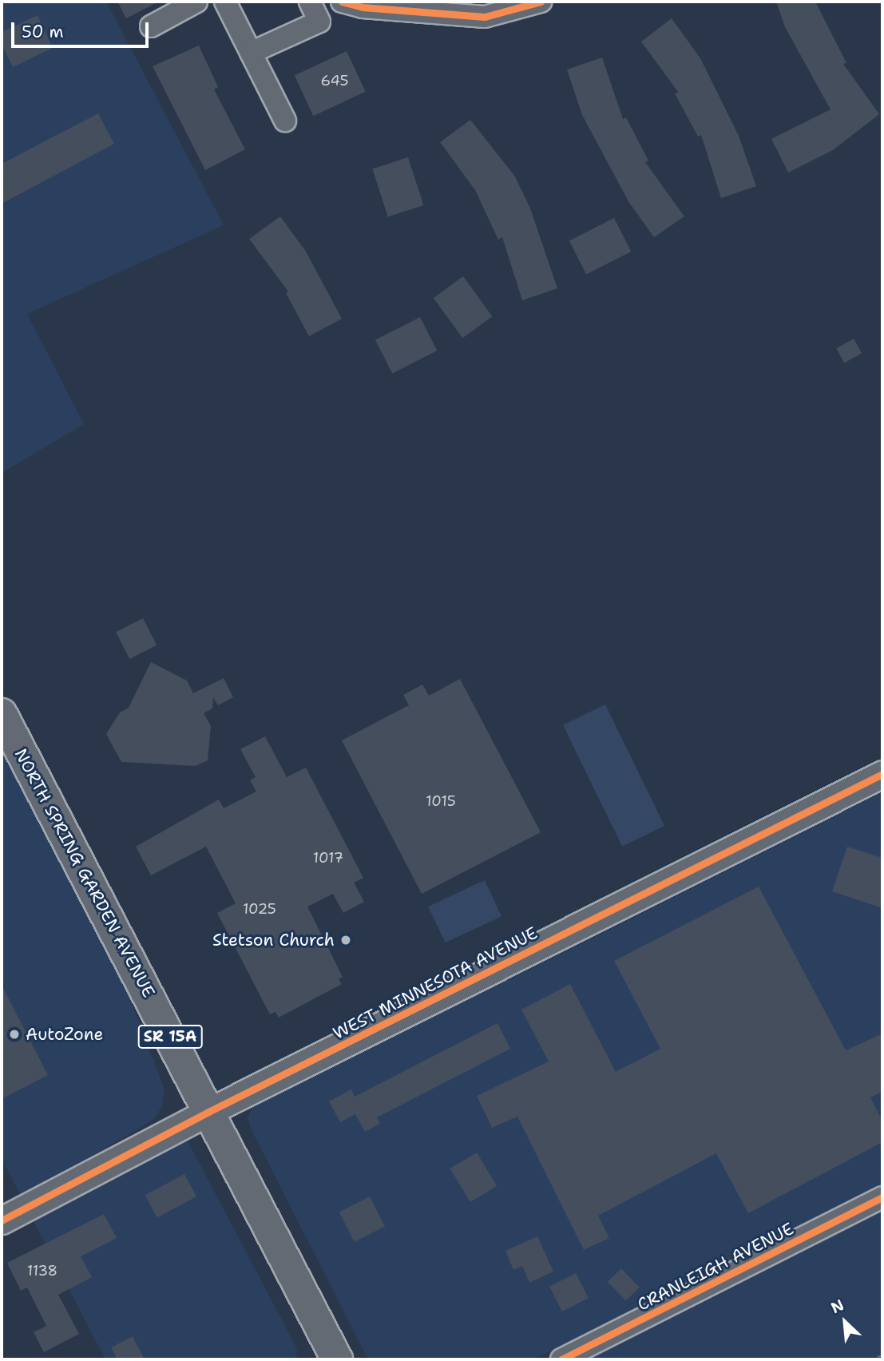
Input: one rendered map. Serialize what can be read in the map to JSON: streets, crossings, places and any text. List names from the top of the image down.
{
  "streets": {
    "highway": ["NORTH SPRING GARDEN AVENUE", "SR 15A"],
    "street": ["WEST MINNESOTA AVENUE", "CRANLEIGH AVENUE"]
  },
  "crossings": [
    ["NORTH SPRING GARDEN AVENUE", "WEST MINNESOTA AVENUE"]
  ],
  "places": ["Stetson Church", "AutoZone"],
  "house_numbers": [
    "645",
    "1015",
    "1017",
    "1025",
    "1138"
  ],
  "scale_bar": "50 m",
  "north": "top left"
}
